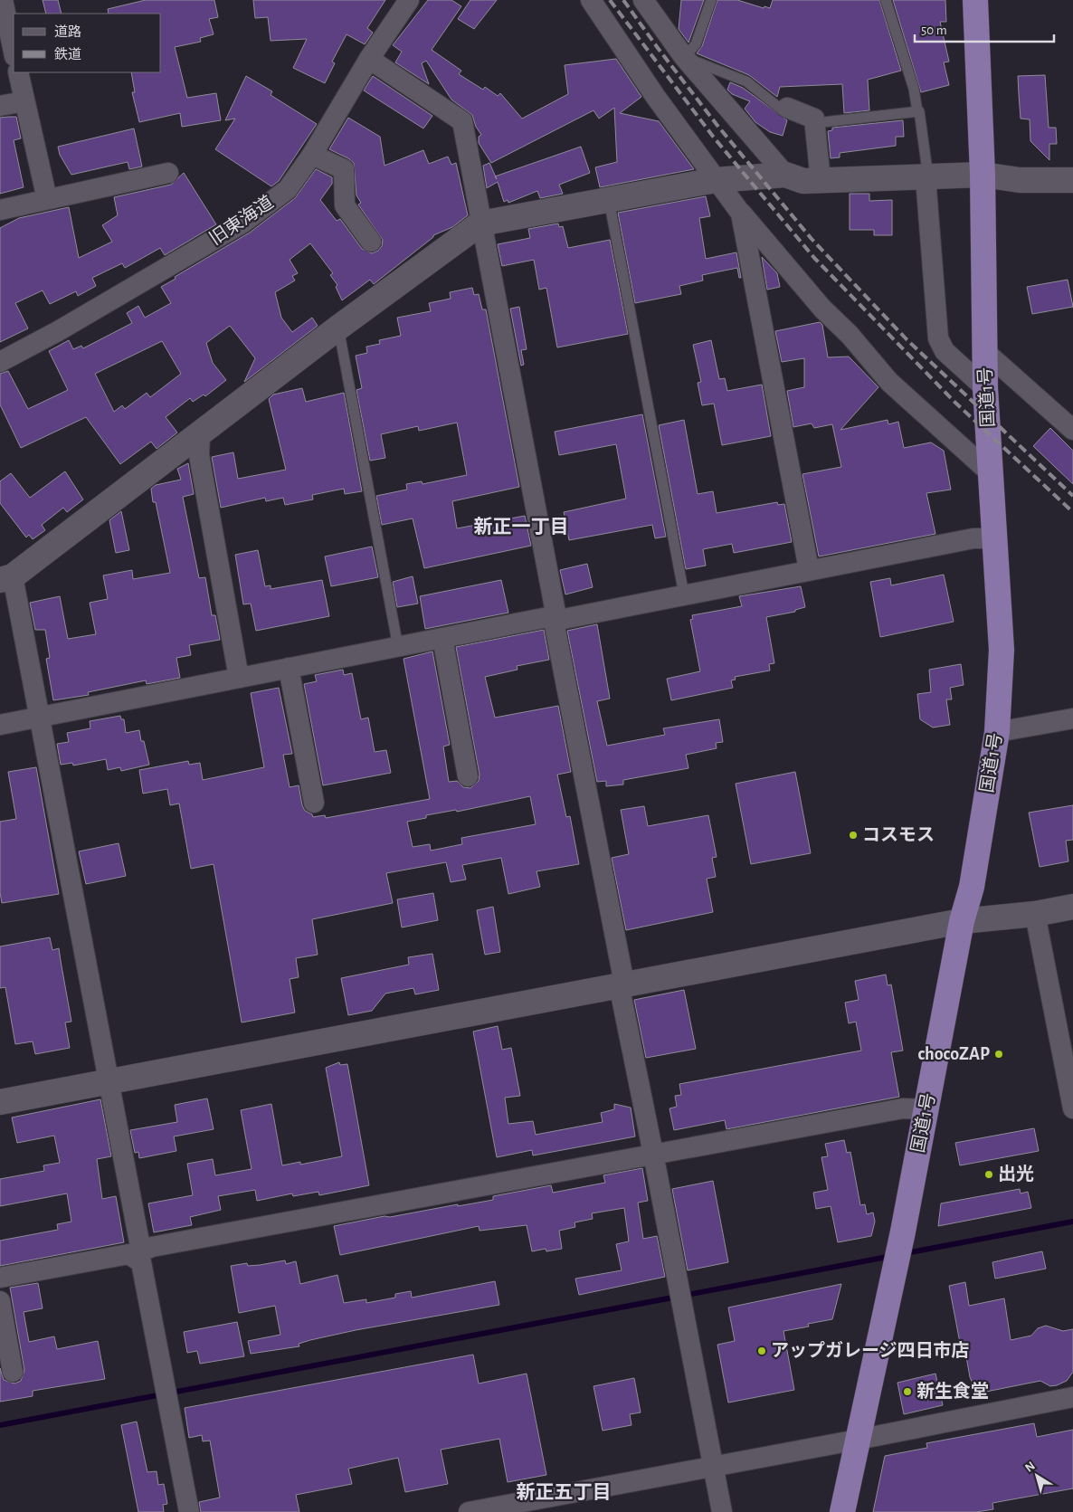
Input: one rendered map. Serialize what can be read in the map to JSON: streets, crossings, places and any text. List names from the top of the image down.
{
  "streets": {
    "highway": ["国道1号"],
    "street": ["旧東海道"]
  },
  "districts": ["新正一丁目", "新正五丁目"],
  "places": [
    "コスモス",
    "chocoZAP",
    "出光",
    "アップガレージ四日市店",
    "新生食堂"
  ],
  "legend": ["道路", "鉄道"],
  "scale_bar": "50 m",
  "north": "top left"
}
